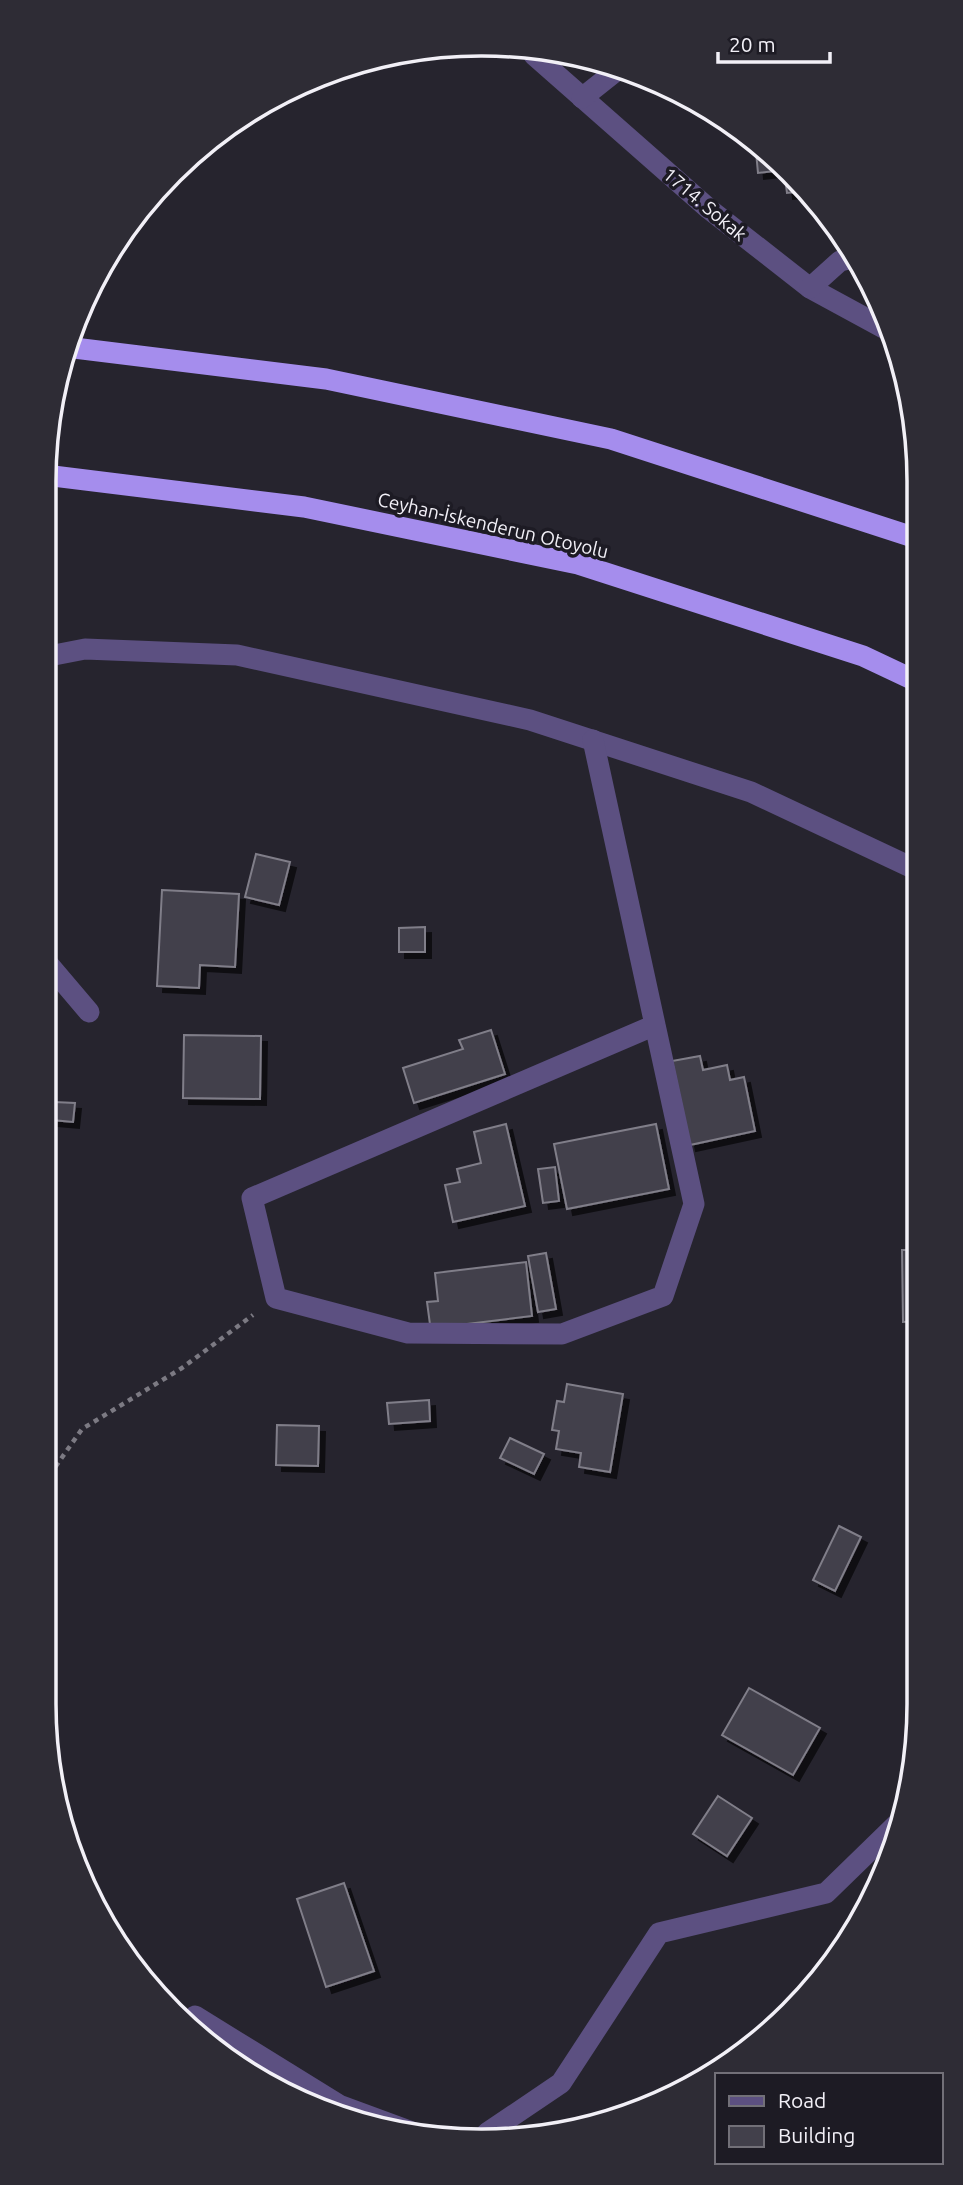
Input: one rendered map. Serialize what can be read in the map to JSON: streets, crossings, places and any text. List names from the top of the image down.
{
  "streets": {
    "highway": ["Ceyhan-İskenderun Otoyolu"],
    "street": ["1714. Sokak"]
  },
  "legend": ["Road", "Building"],
  "scale_bar": "20 m"
}
